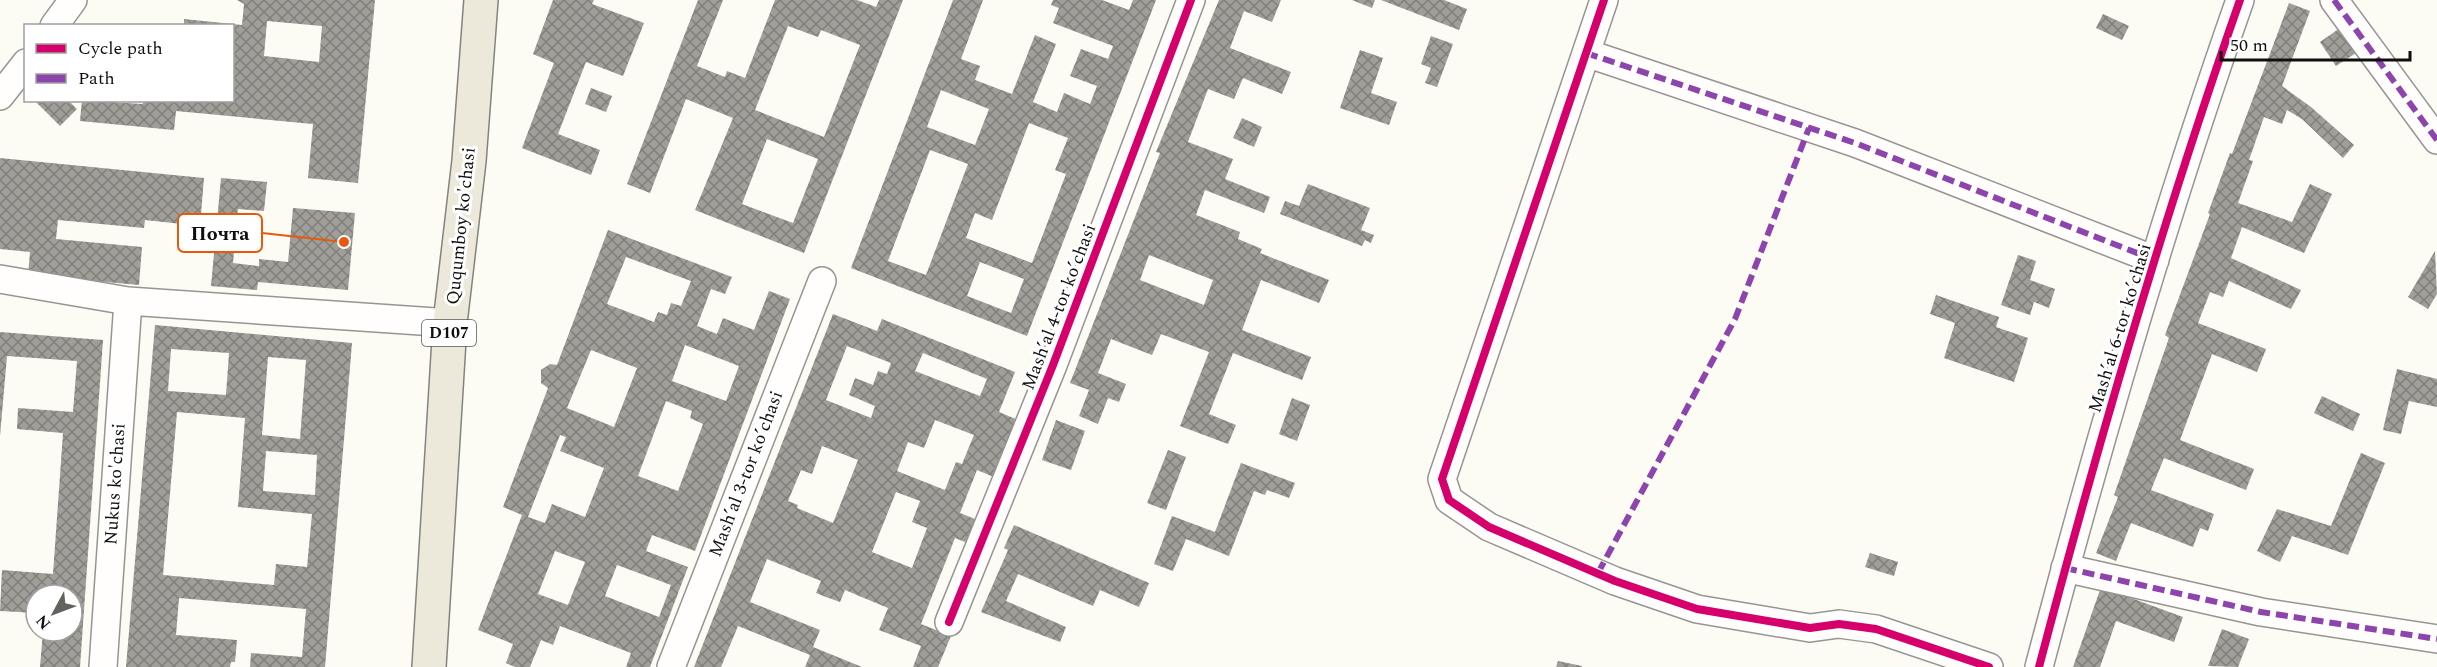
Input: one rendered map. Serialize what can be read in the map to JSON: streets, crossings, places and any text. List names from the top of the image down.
{
  "streets": {
    "main road": ["Ququmboy ko'chasi", "D107"],
    "street": [
      "Mashʼal 4-tor koʼchasi",
      "Mashʼal 6-tor koʼchasi",
      "Mashʼal 3-tor koʼchasi",
      "Nukus ko'chasi"
    ]
  },
  "places": ["Почта"],
  "legend": ["Cycle path", "Path"],
  "scale_bar": "50 m",
  "north": "bottom left"
}
